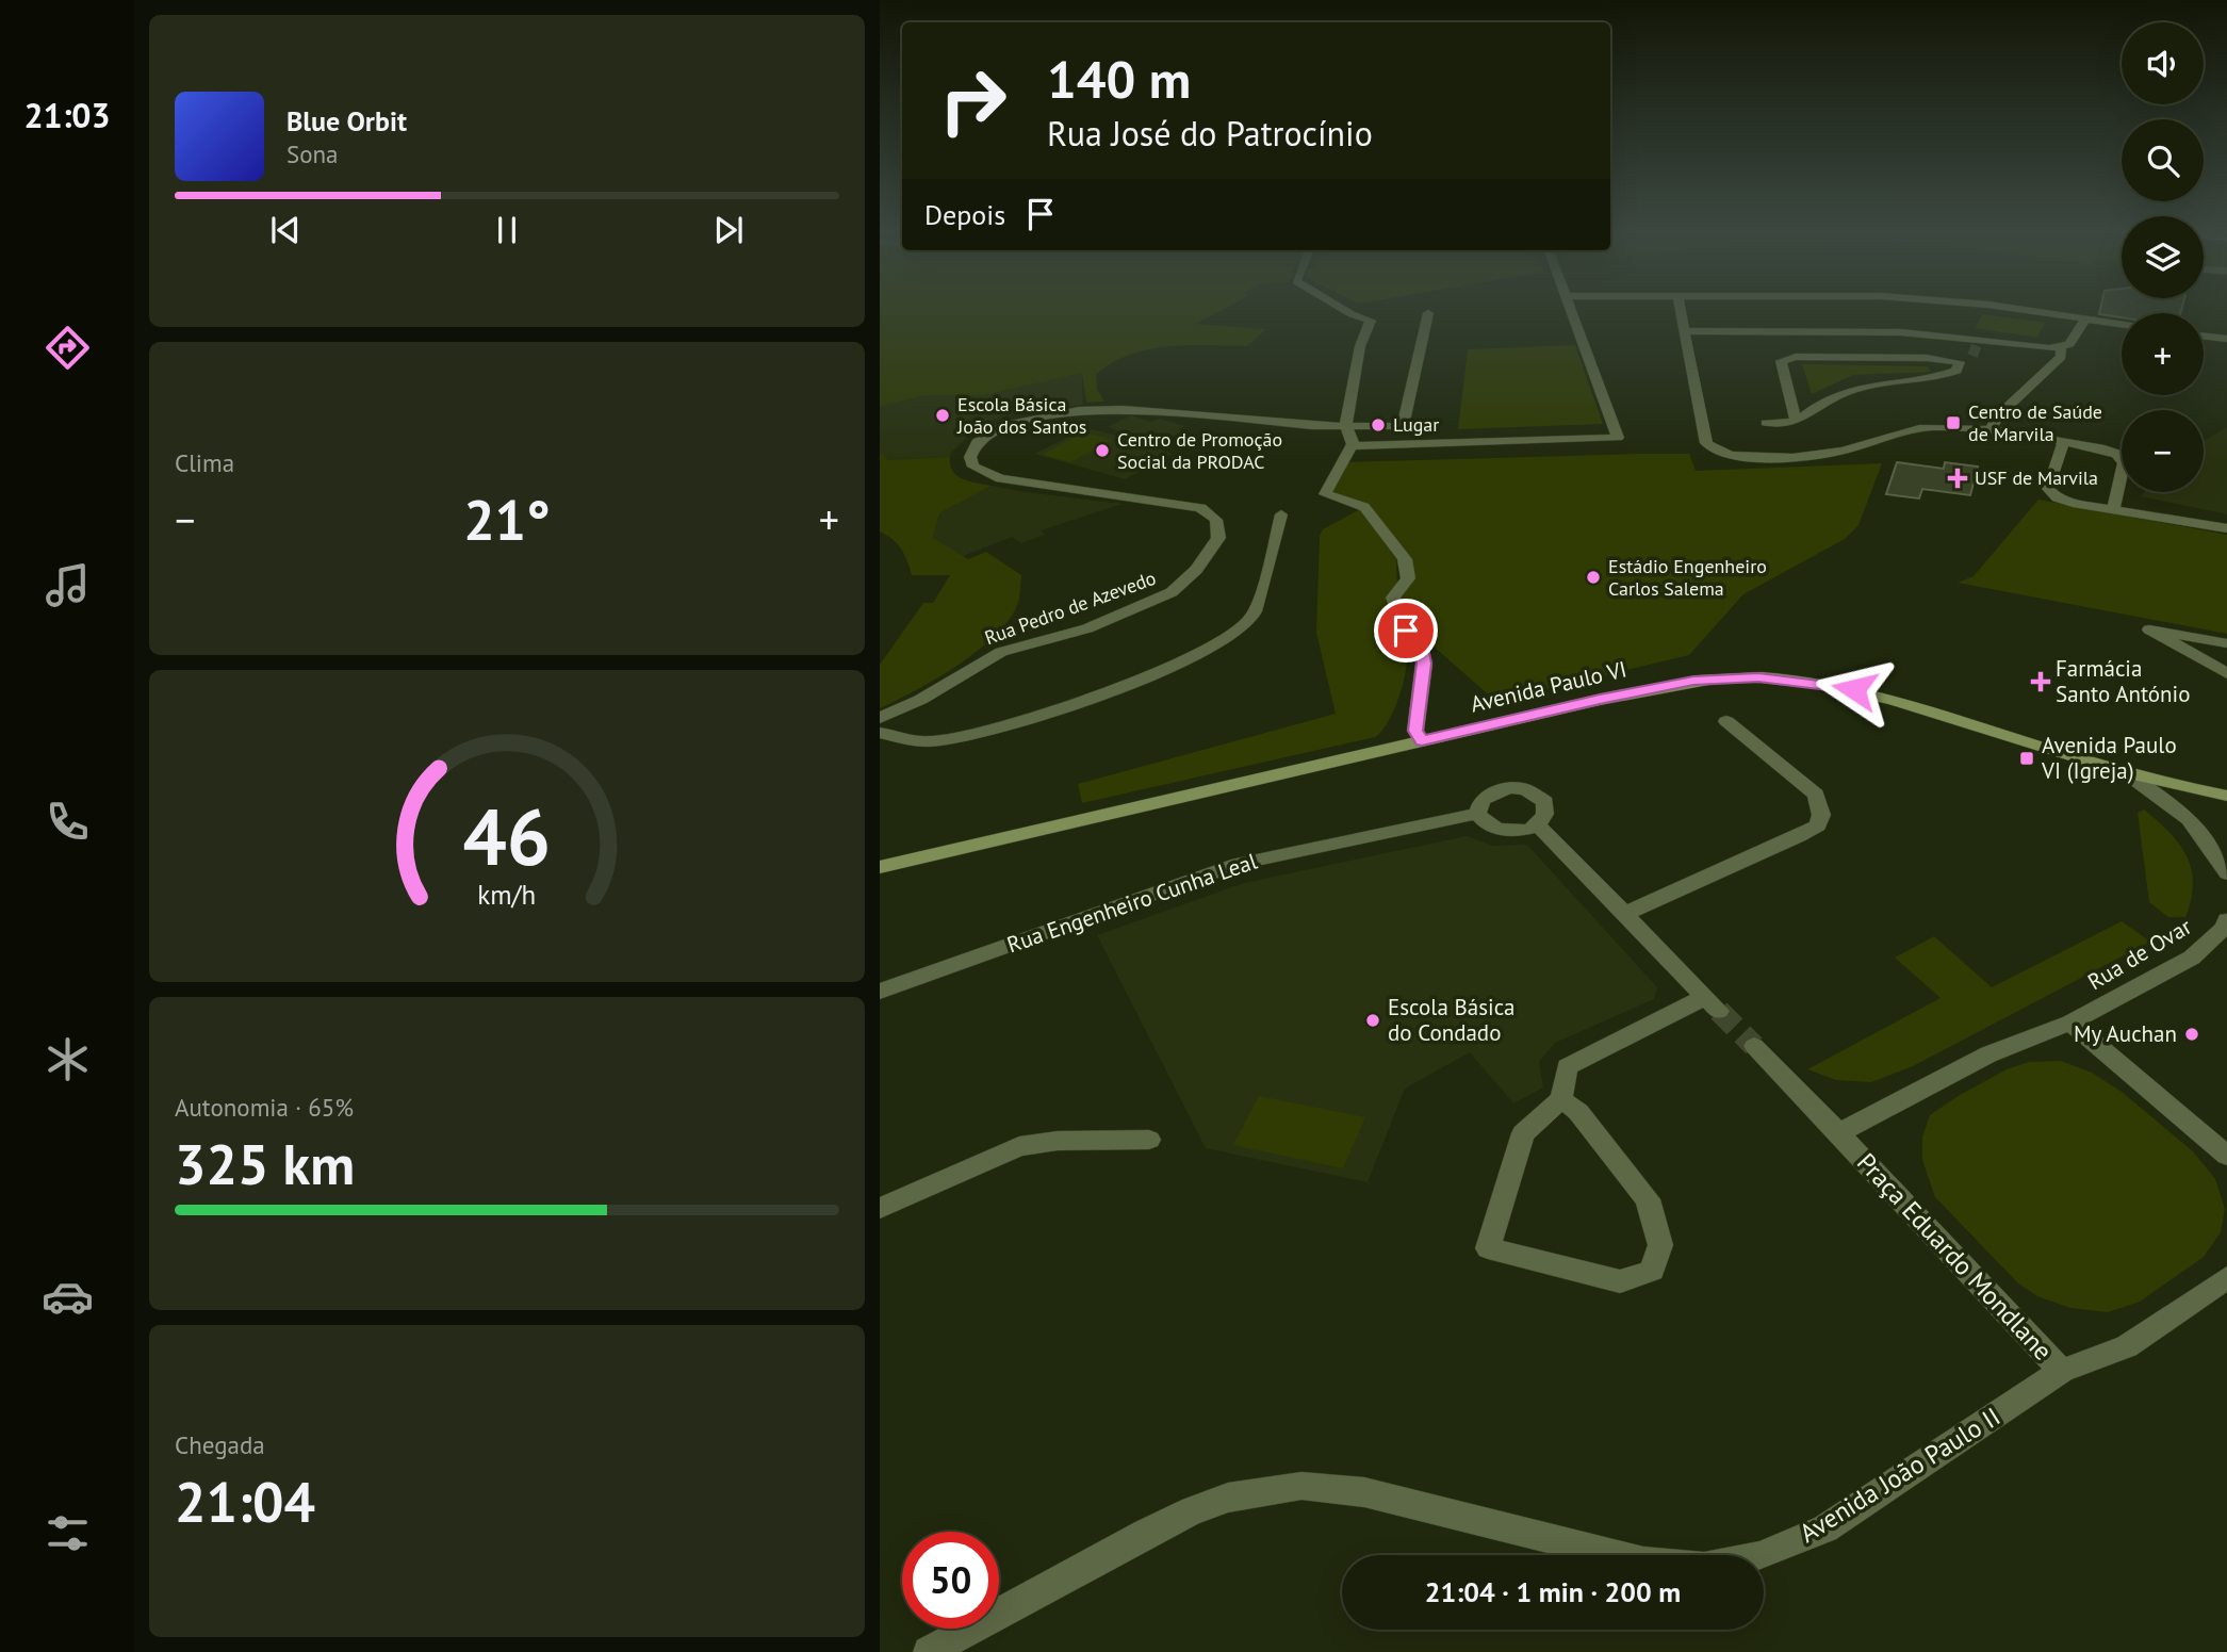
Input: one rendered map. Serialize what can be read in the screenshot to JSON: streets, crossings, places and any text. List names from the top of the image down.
{
  "streets": {
    "main road": ["Avenida Paulo VI"],
    "street": [
      "Rua Pedro de Azevedo",
      "Rua Engenheiro Cunha Leal",
      "Rua de Ovar",
      "Praça Eduardo Mondlane",
      "Avenida João Paulo II"
    ]
  },
  "crossings": [
    ["Rua de Ovar", "Praça Eduardo Mondlane"],
    ["Praça Eduardo Mondlane", "Avenida João Paulo II"]
  ],
  "places": {
    "other": [
      "Escola Básica João dos Santos",
      "Lugar",
      "Centro de Promoção Social da PRODAC",
      "Estádio Engenheiro Carlos Salema",
      "Escola Básica do Condado",
      "My Auchan"
    ],
    "transit": ["Centro de Saúde de Marvila", "Avenida Paulo VI (Igreja)"],
    "health": ["USF de Marvila", "Farmácia Santo António"]
  },
  "page": {
    "tabs": "21:03",
    "map_buttons": ["+", "−"],
    "turn": ["140 m", "Rua José do Patrocínio"],
    "song": ["Blue Orbit", "Sona"],
    "then": "Depois",
    "tile": [
      "Clima",
      ["Autonomia · 65%", "325 km"],
      ["Chegada", "21:04"]
    ],
    "heat": ["−", "21°", "+"],
    "limit": "50",
    "trip": "21:04 · 1 min · 200 m",
    "gauge": ["46", "km/h"]
  }
}
